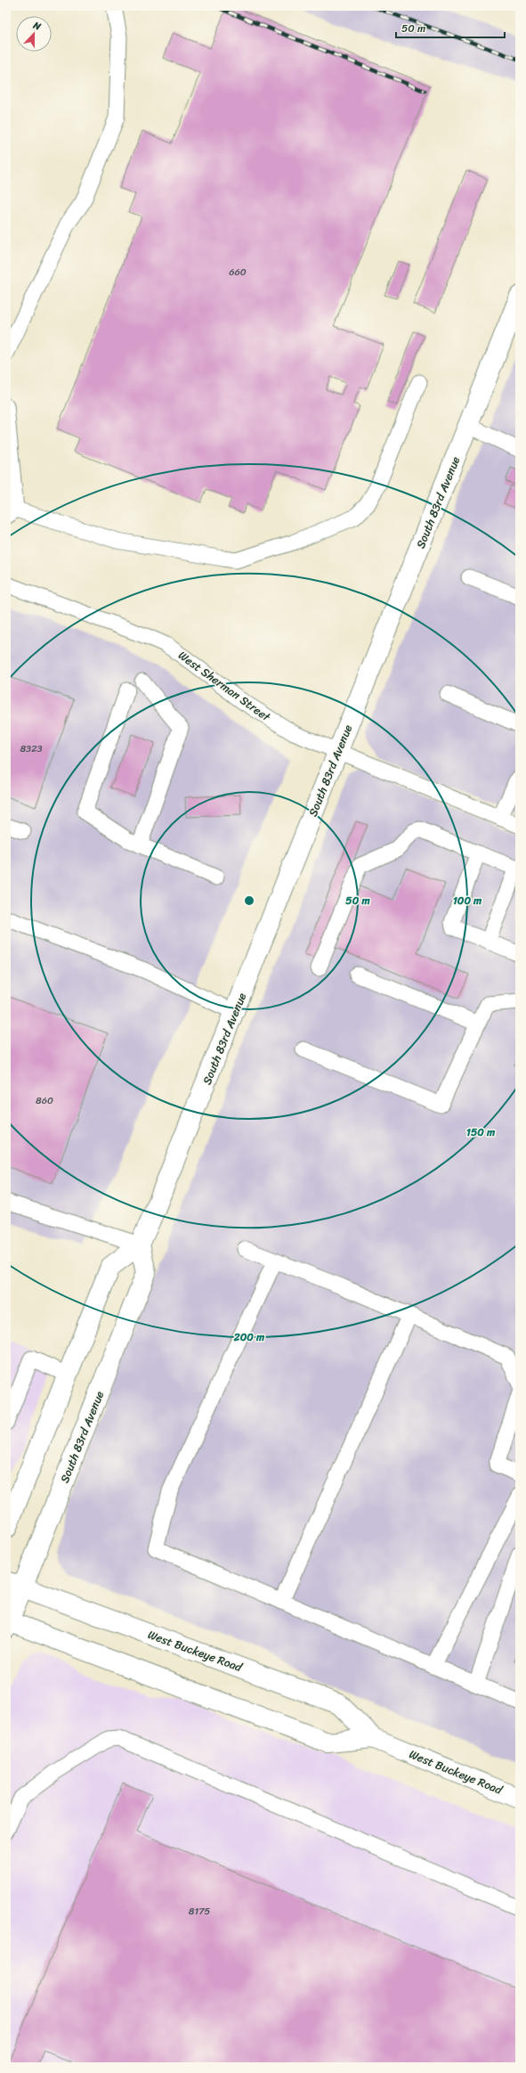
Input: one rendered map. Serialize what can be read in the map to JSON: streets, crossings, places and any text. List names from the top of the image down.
{
  "streets": {
    "main road": ["South 83rd Avenue", "West Buckeye Road"],
    "street": ["West Sherman Street"]
  },
  "crossings": [
    ["South 83rd Avenue", "West Sherman Street"],
    ["South 83rd Avenue", "West Buckeye Road"]
  ],
  "house_numbers": [
    "660",
    "8323",
    "860",
    "8175"
  ],
  "scale_bar": "50 m",
  "north": "top",
  "rings": [
    "50 m",
    "100 m",
    "150 m",
    "200 m"
  ]
}
